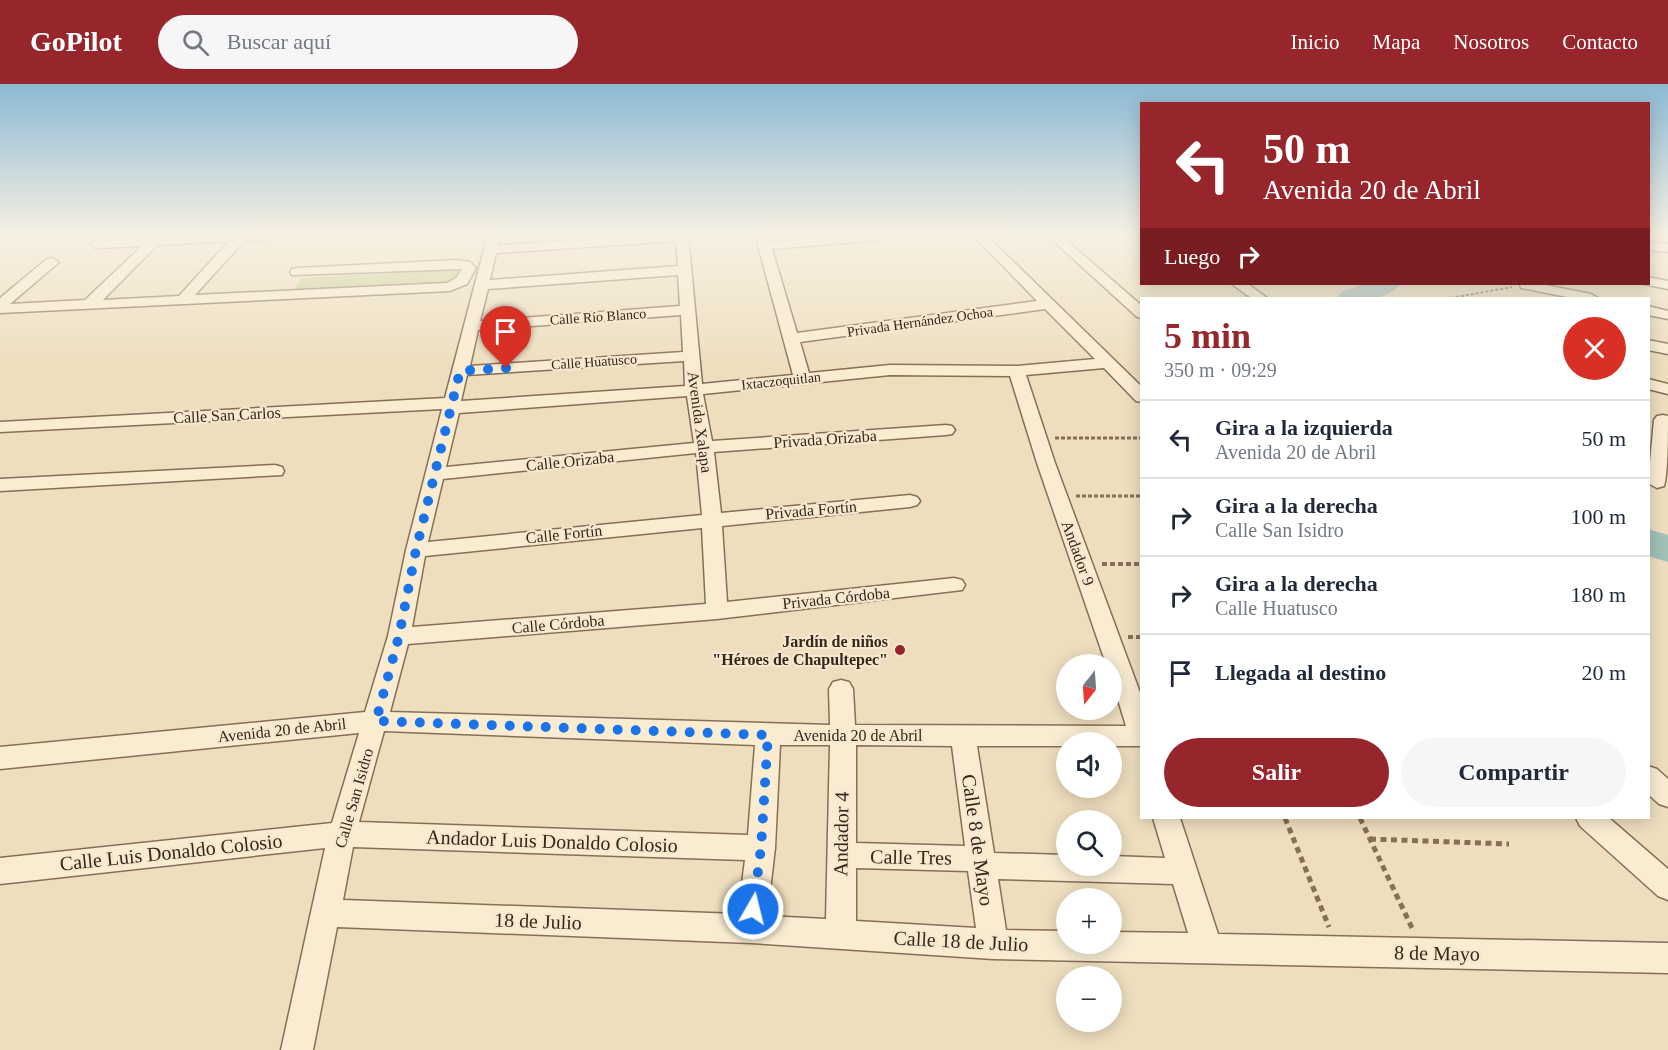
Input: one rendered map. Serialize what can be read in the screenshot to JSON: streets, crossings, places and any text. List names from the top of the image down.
{
  "streets": {
    "street": [
      "Calle Río Blanco",
      "Privada Hernández Ochoa",
      "Calle Huatusco",
      "Ixtaczoquitlan",
      "Calle San Carlos",
      "Avenida Xalapa",
      "Privada Orizaba",
      "Calle Orizaba",
      "Privada Fortín",
      "Calle Fortín",
      "Andador 9",
      "Privada Córdoba",
      "Calle Córdoba",
      "Avenida 20 de Abril",
      "Calle San Isidro",
      "Andador 4",
      "Calle 8 de Mayo",
      "Andador Luis Donaldo Colosio",
      "Calle Luis Donaldo Colosio",
      "Calle Tres",
      "18 de Julio",
      "Calle 18 de Julio",
      "8 de Mayo"
    ]
  },
  "crossings": [
    ["Calle Río Blanco", "Avenida Xalapa"],
    ["Calle Río Blanco", "Calle San Isidro"],
    ["Calle Huatusco", "Avenida Xalapa"],
    ["Calle Huatusco", "Calle San Isidro"],
    ["Ixtaczoquitlan", "Calle San Carlos"],
    ["Ixtaczoquitlan", "Avenida Xalapa"],
    ["Ixtaczoquitlan", "Andador 9"],
    ["Ixtaczoquitlan", "Calle San Isidro"],
    ["Calle San Carlos", "Calle San Isidro"],
    ["Avenida Xalapa", "Privada Orizaba"],
    ["Avenida Xalapa", "Calle Orizaba"],
    ["Avenida Xalapa", "Privada Fortín"],
    ["Avenida Xalapa", "Calle Fortín"],
    ["Avenida Xalapa", "Privada Córdoba"],
    ["Avenida Xalapa", "Calle Córdoba"],
    ["Privada Orizaba", "Calle Orizaba"],
    ["Calle Orizaba", "Calle San Isidro"],
    ["Privada Fortín", "Calle Fortín"],
    ["Calle Fortín", "Calle San Isidro"],
    ["Privada Córdoba", "Calle Córdoba"],
    ["Calle Córdoba", "Calle San Isidro"],
    ["Avenida 20 de Abril", "Calle San Isidro"],
    ["Avenida 20 de Abril", "Andador 4"],
    ["Avenida 20 de Abril", "Calle 8 de Mayo"],
    ["Calle San Isidro", "Andador Luis Donaldo Colosio"],
    ["Calle San Isidro", "Calle Luis Donaldo Colosio"],
    ["Calle San Isidro", "18 de Julio"],
    ["Andador 4", "Calle Tres"],
    ["Andador 4", "Calle 18 de Julio"],
    ["Calle 8 de Mayo", "Calle Tres"],
    ["Calle 8 de Mayo", "Calle 18 de Julio"],
    ["Andador Luis Donaldo Colosio", "Calle Luis Donaldo Colosio"],
    ["18 de Julio", "Calle 18 de Julio"],
    ["Calle 18 de Julio", "8 de Mayo"]
  ],
  "places": ["Jardín de niños \"Héroes de Chapultepec\""],
  "north": "bottom",
  "page": {
    "header": "GoPilot",
    "search": "Buscar aquí",
    "nav": [
      "Inicio",
      "Mapa",
      "Nosotros",
      "Contacto"
    ],
    "turn": ["50 m", "Avenida 20 de Abril"],
    "then": "Luego",
    "heading": ["5 min", "350 m · 09:29"],
    "list": [
      {
        "name": "Gira a la izquierda",
        "note": "Avenida 20 de Abril",
        "value": "50 m"
      },
      {
        "name": "Gira a la derecha",
        "note": "Calle San Isidro",
        "value": "100 m"
      },
      {
        "name": "Gira a la derecha",
        "note": "Calle Huatusco",
        "value": "180 m"
      },
      {
        "name": "Llegada al destino",
        "value": "20 m"
      }
    ],
    "map_buttons": ["+", "−"],
    "buttons": ["Salir", "Compartir"]
  }
}
